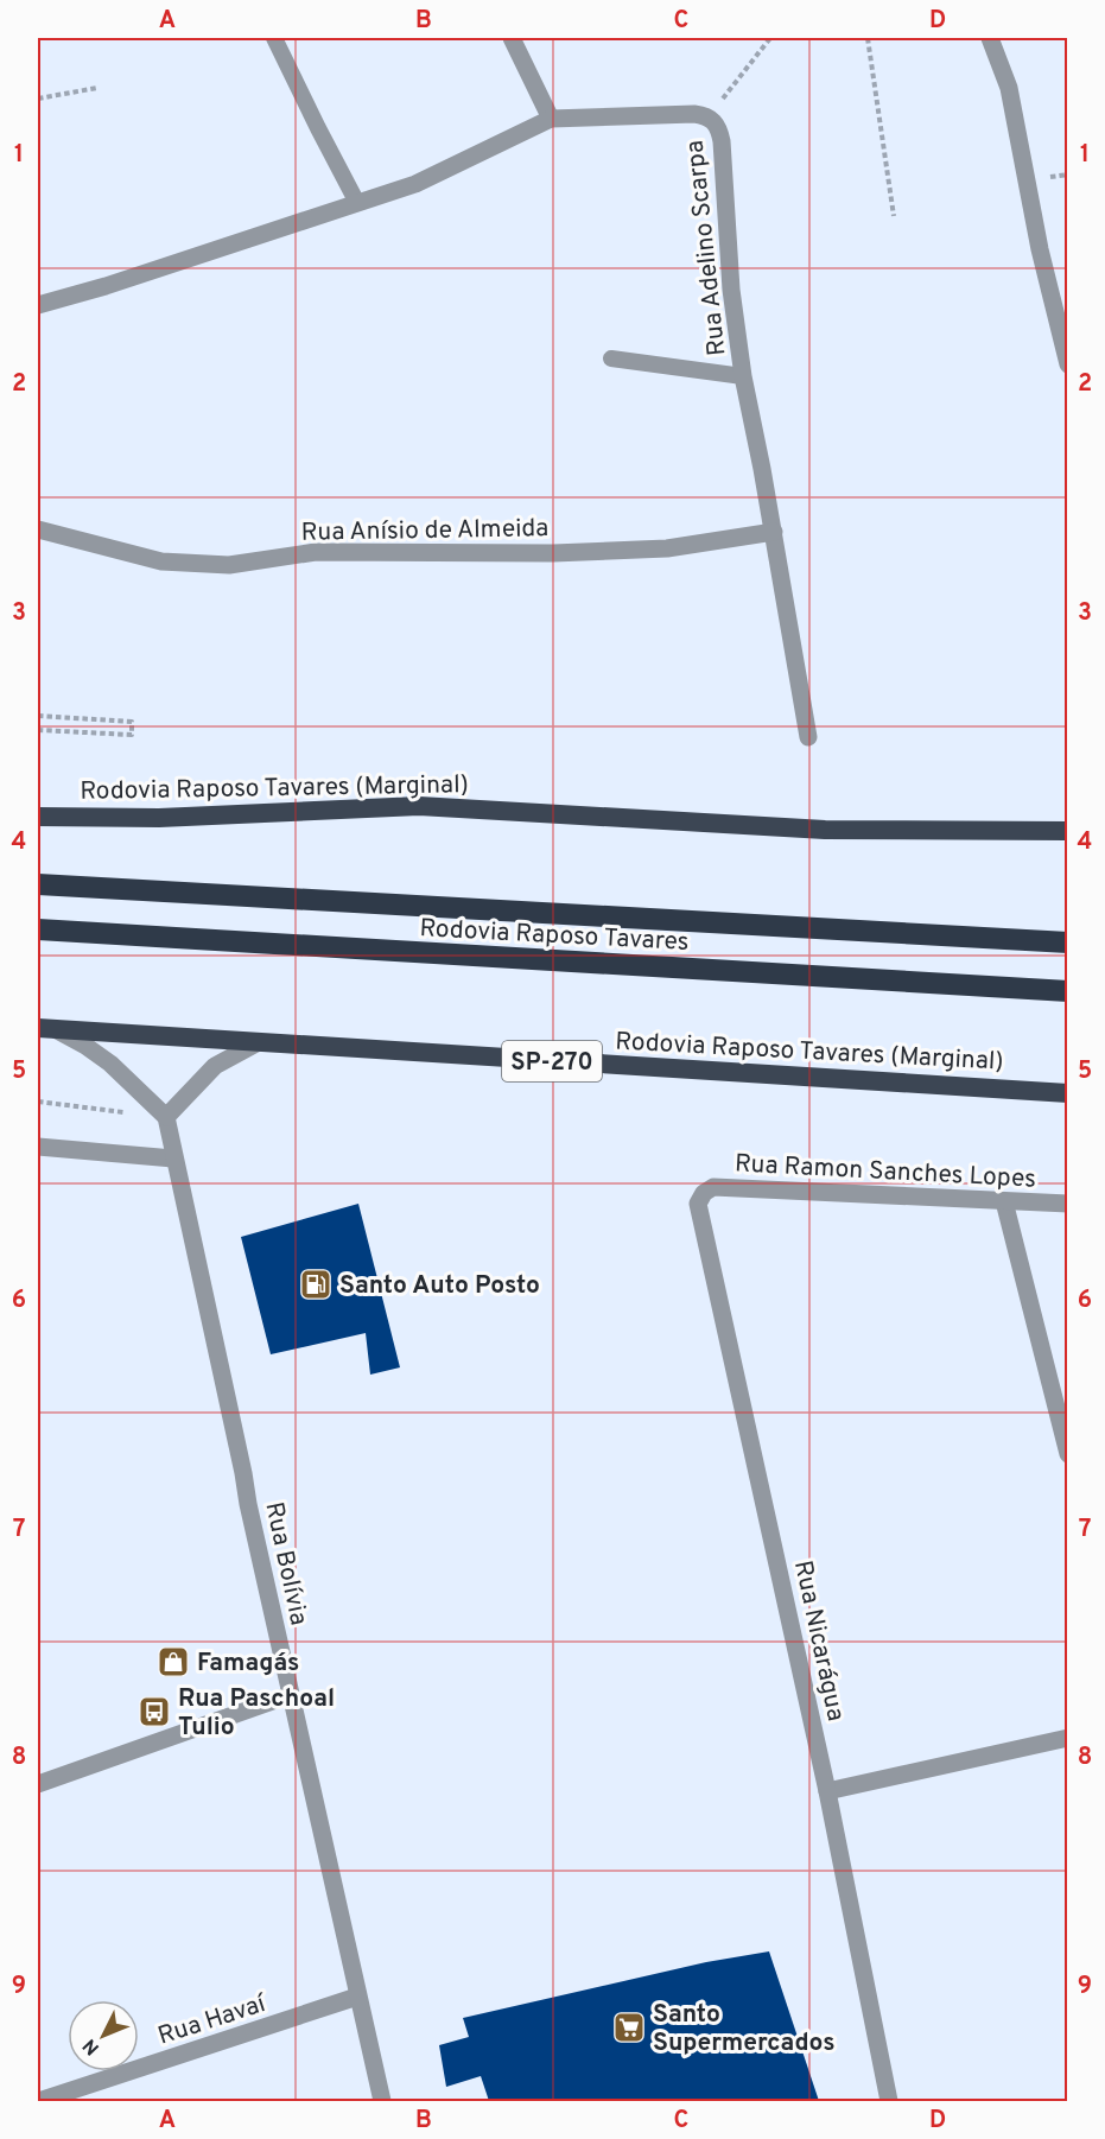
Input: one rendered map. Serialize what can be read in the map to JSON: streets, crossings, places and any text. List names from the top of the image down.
{
  "streets": {
    "highway": ["Rodovia Raposo Tavares (Marginal)", "Rodovia Raposo Tavares", "SP-270"],
    "street": [
      "Rua Adelino Scarpa",
      "Rua Anísio de Almeida",
      "Rua Ramon Sanches Lopes",
      "Rua Bolívia",
      "Rua Nicarágua",
      "Rua Havaí"
    ]
  },
  "crossings": [
    ["Rua Adelino Scarpa", "Rua Anísio de Almeida"],
    ["Rua Ramon Sanches Lopes", "Rua Nicarágua"],
    ["Rua Bolívia", "Rua Havaí"]
  ],
  "places": {
    "fuel station": ["Santo Auto Posto"],
    "shop": ["Famagás"],
    "bus stop": ["Rua Paschoal Tulio"],
    "supermarket": ["Santo Supermercados"]
  },
  "north": "bottom left",
  "grid": {
    "columns": [
      "A",
      "B",
      "C",
      "D"
    ],
    "rows": [
      "1",
      "2",
      "3",
      "4",
      "5",
      "6",
      "7",
      "8",
      "9"
    ]
  }
}
